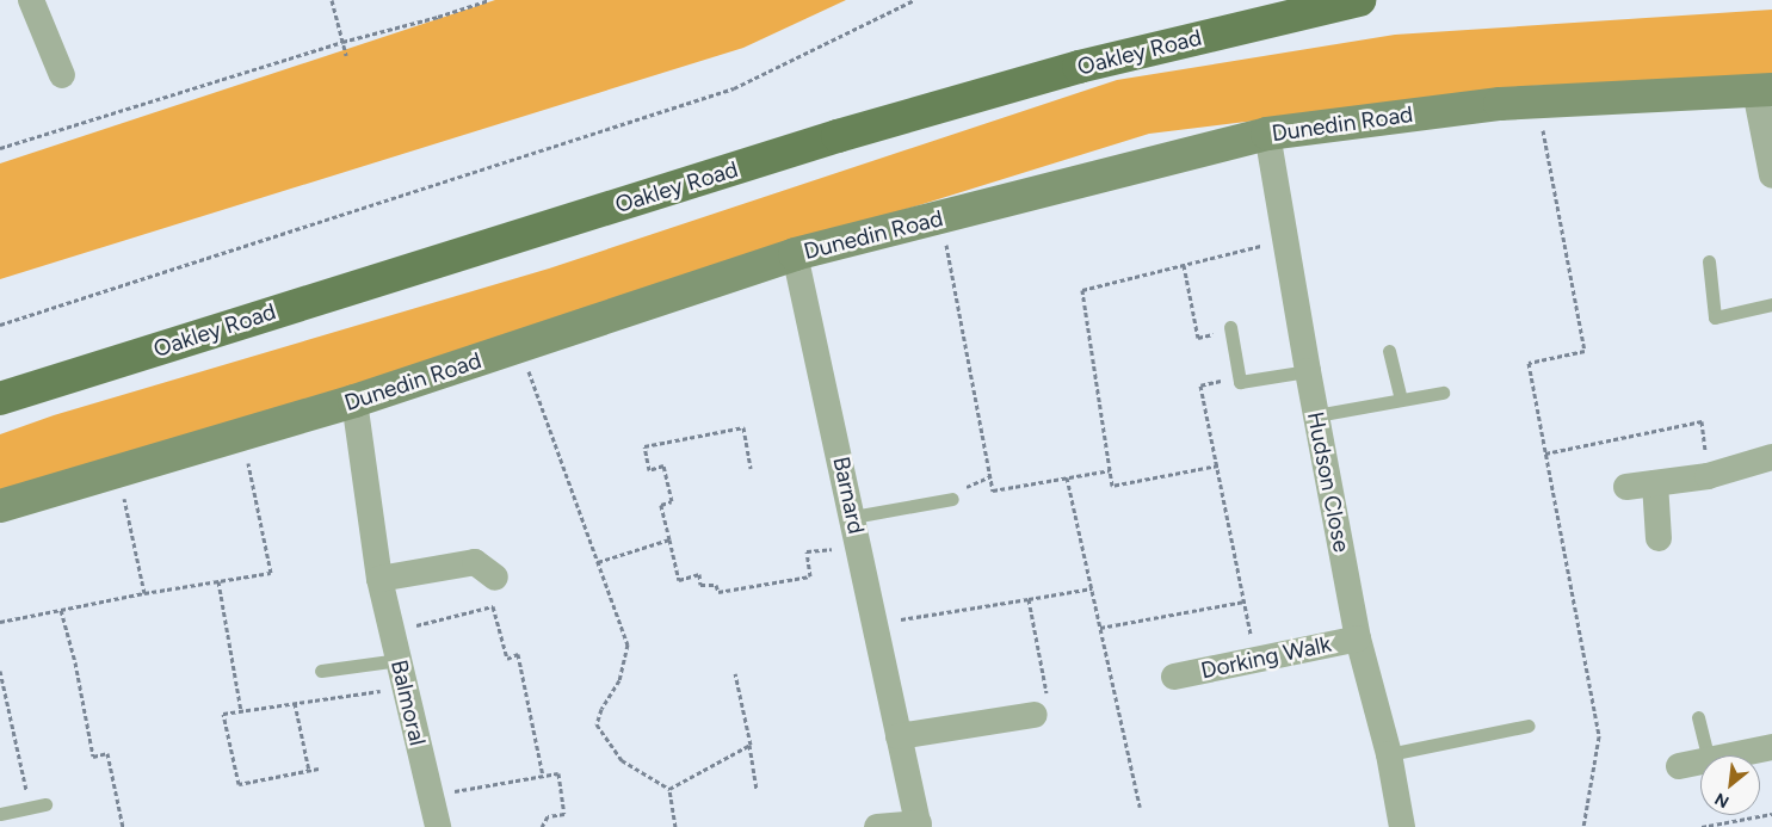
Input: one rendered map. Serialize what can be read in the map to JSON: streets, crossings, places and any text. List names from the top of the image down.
{
  "streets": {
    "main road": ["Oakley Road"],
    "street": [
      "Dunedin Road",
      "Hudson Close",
      "Barnard",
      "Dorking Walk",
      "Balmoral"
    ]
  },
  "crossings": [
    ["Dunedin Road", "Hudson Close"],
    ["Dunedin Road", "Barnard"],
    ["Dunedin Road", "Balmoral"],
    ["Hudson Close", "Dorking Walk"]
  ],
  "north": "bottom left"
}
